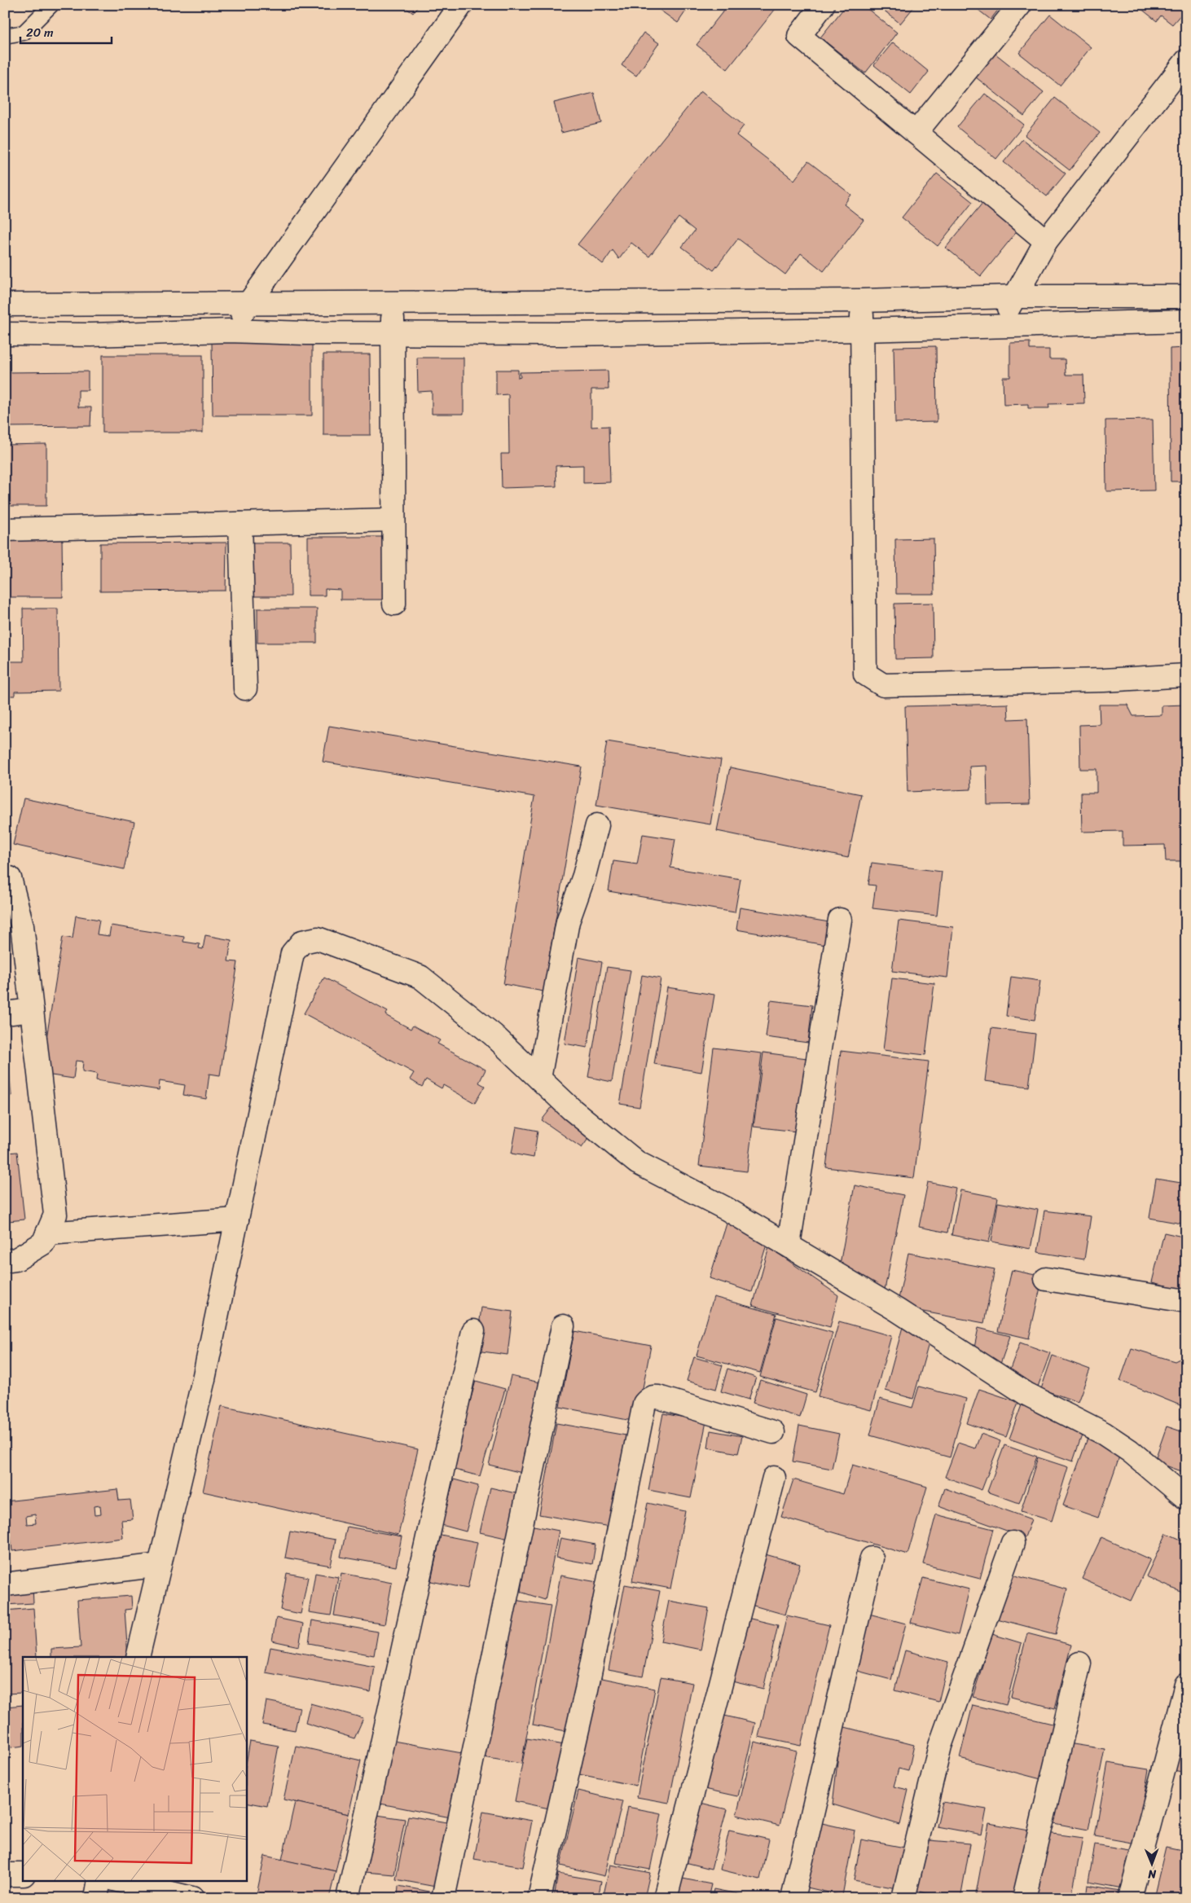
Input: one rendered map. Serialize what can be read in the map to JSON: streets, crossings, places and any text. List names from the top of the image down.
{
  "scale_bar": "20 m",
  "north": "bottom"
}
